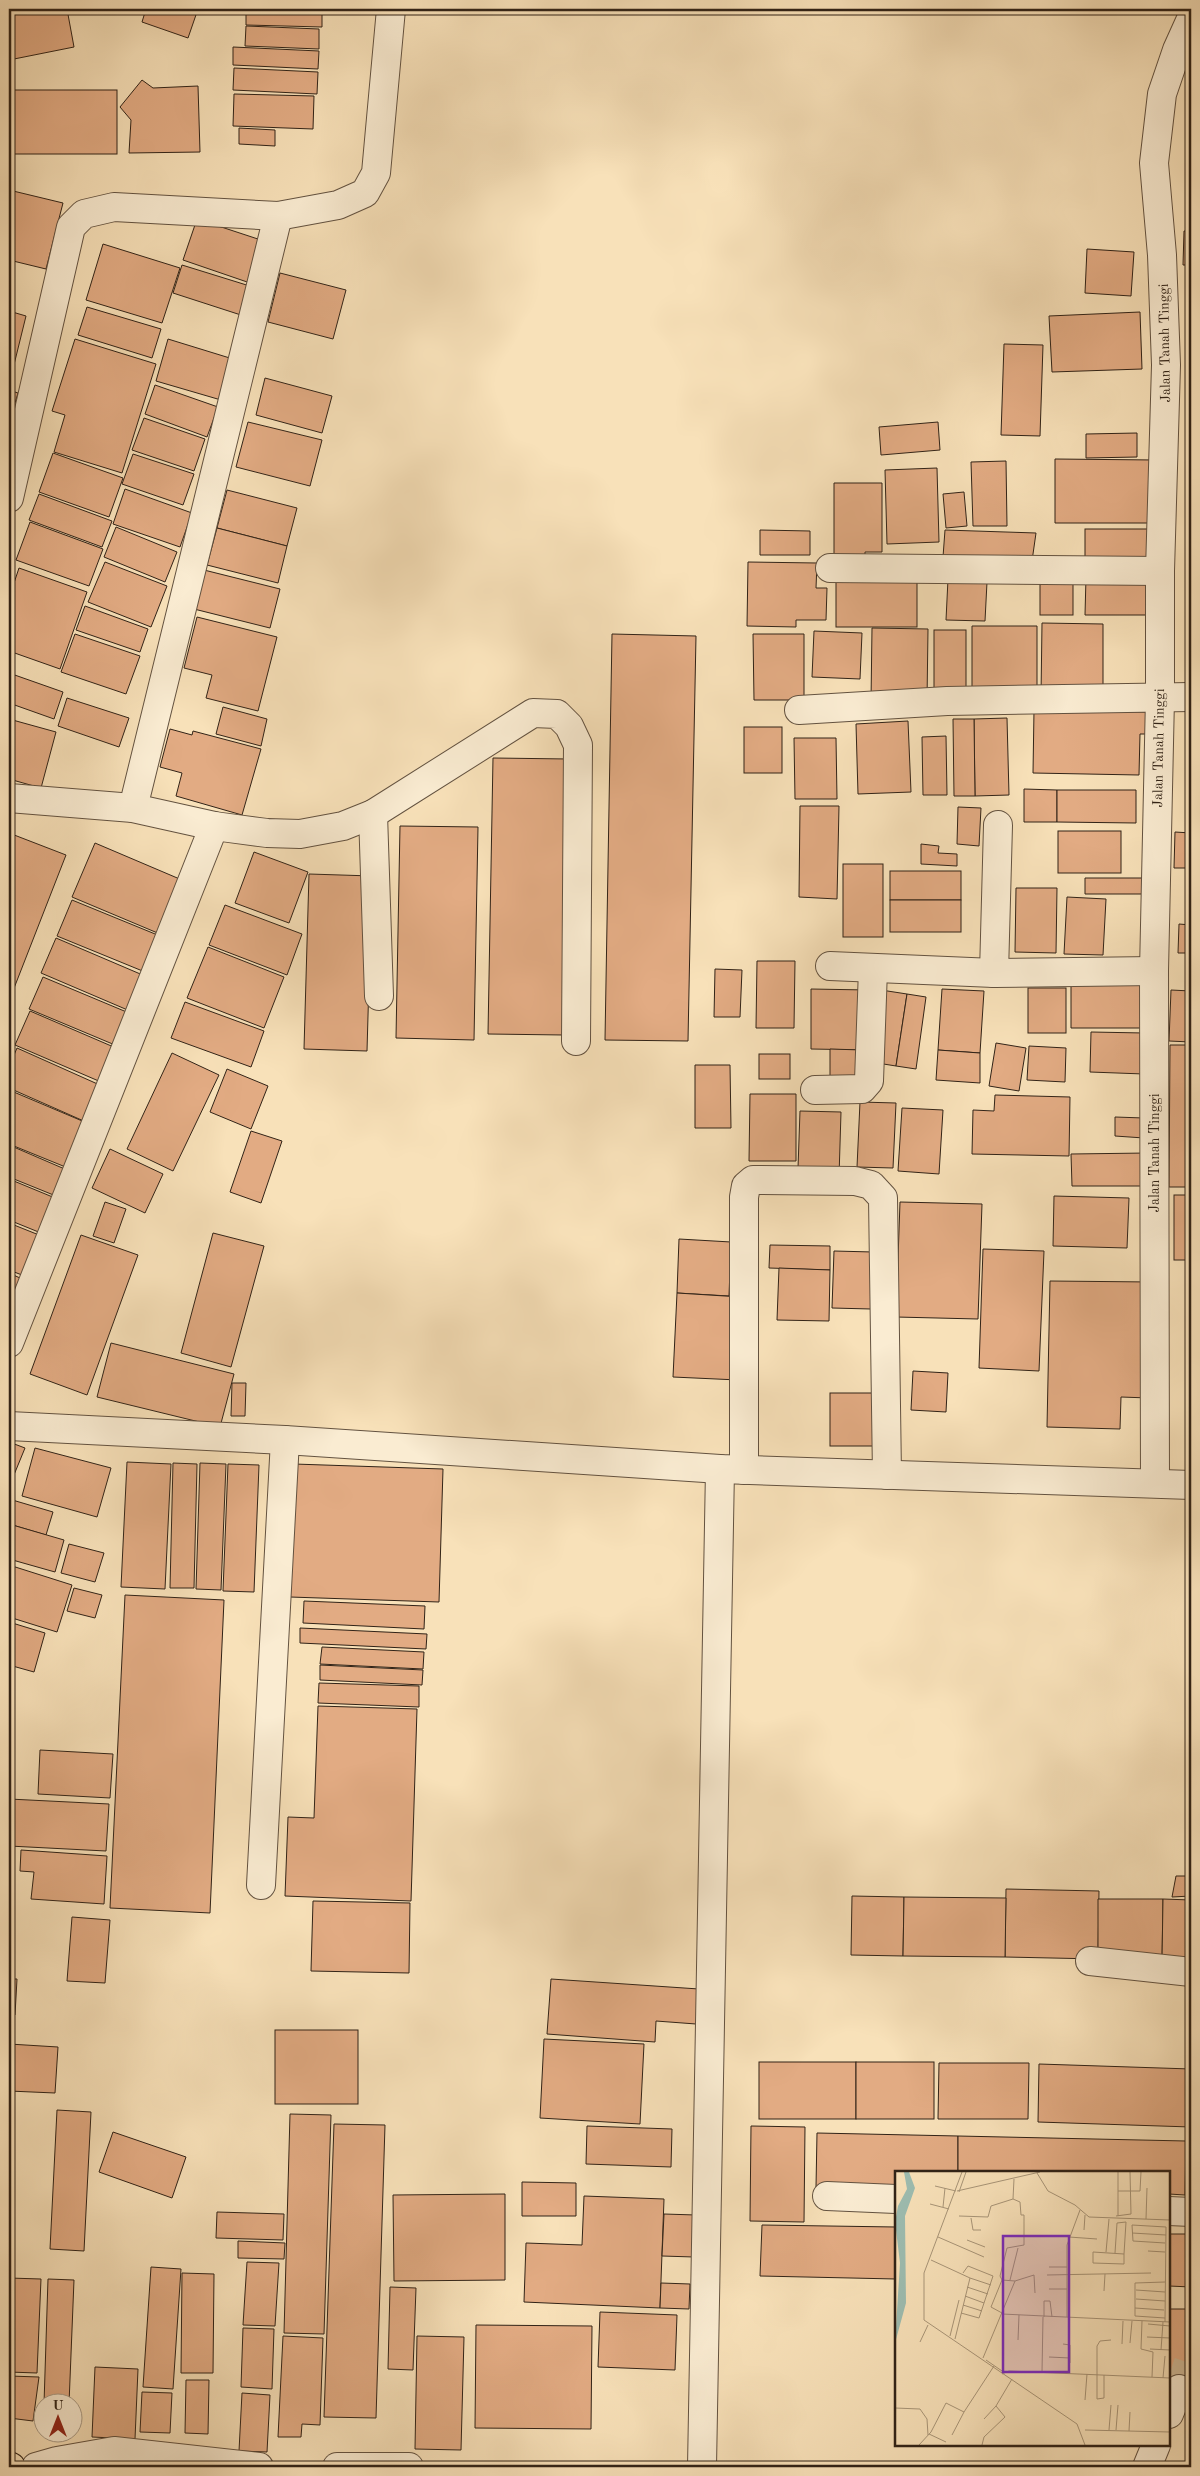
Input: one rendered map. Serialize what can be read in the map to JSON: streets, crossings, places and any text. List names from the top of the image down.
{
  "streets": {
    "street": ["Jalan Tanah Tinggi"]
  },
  "north": "top"
}
